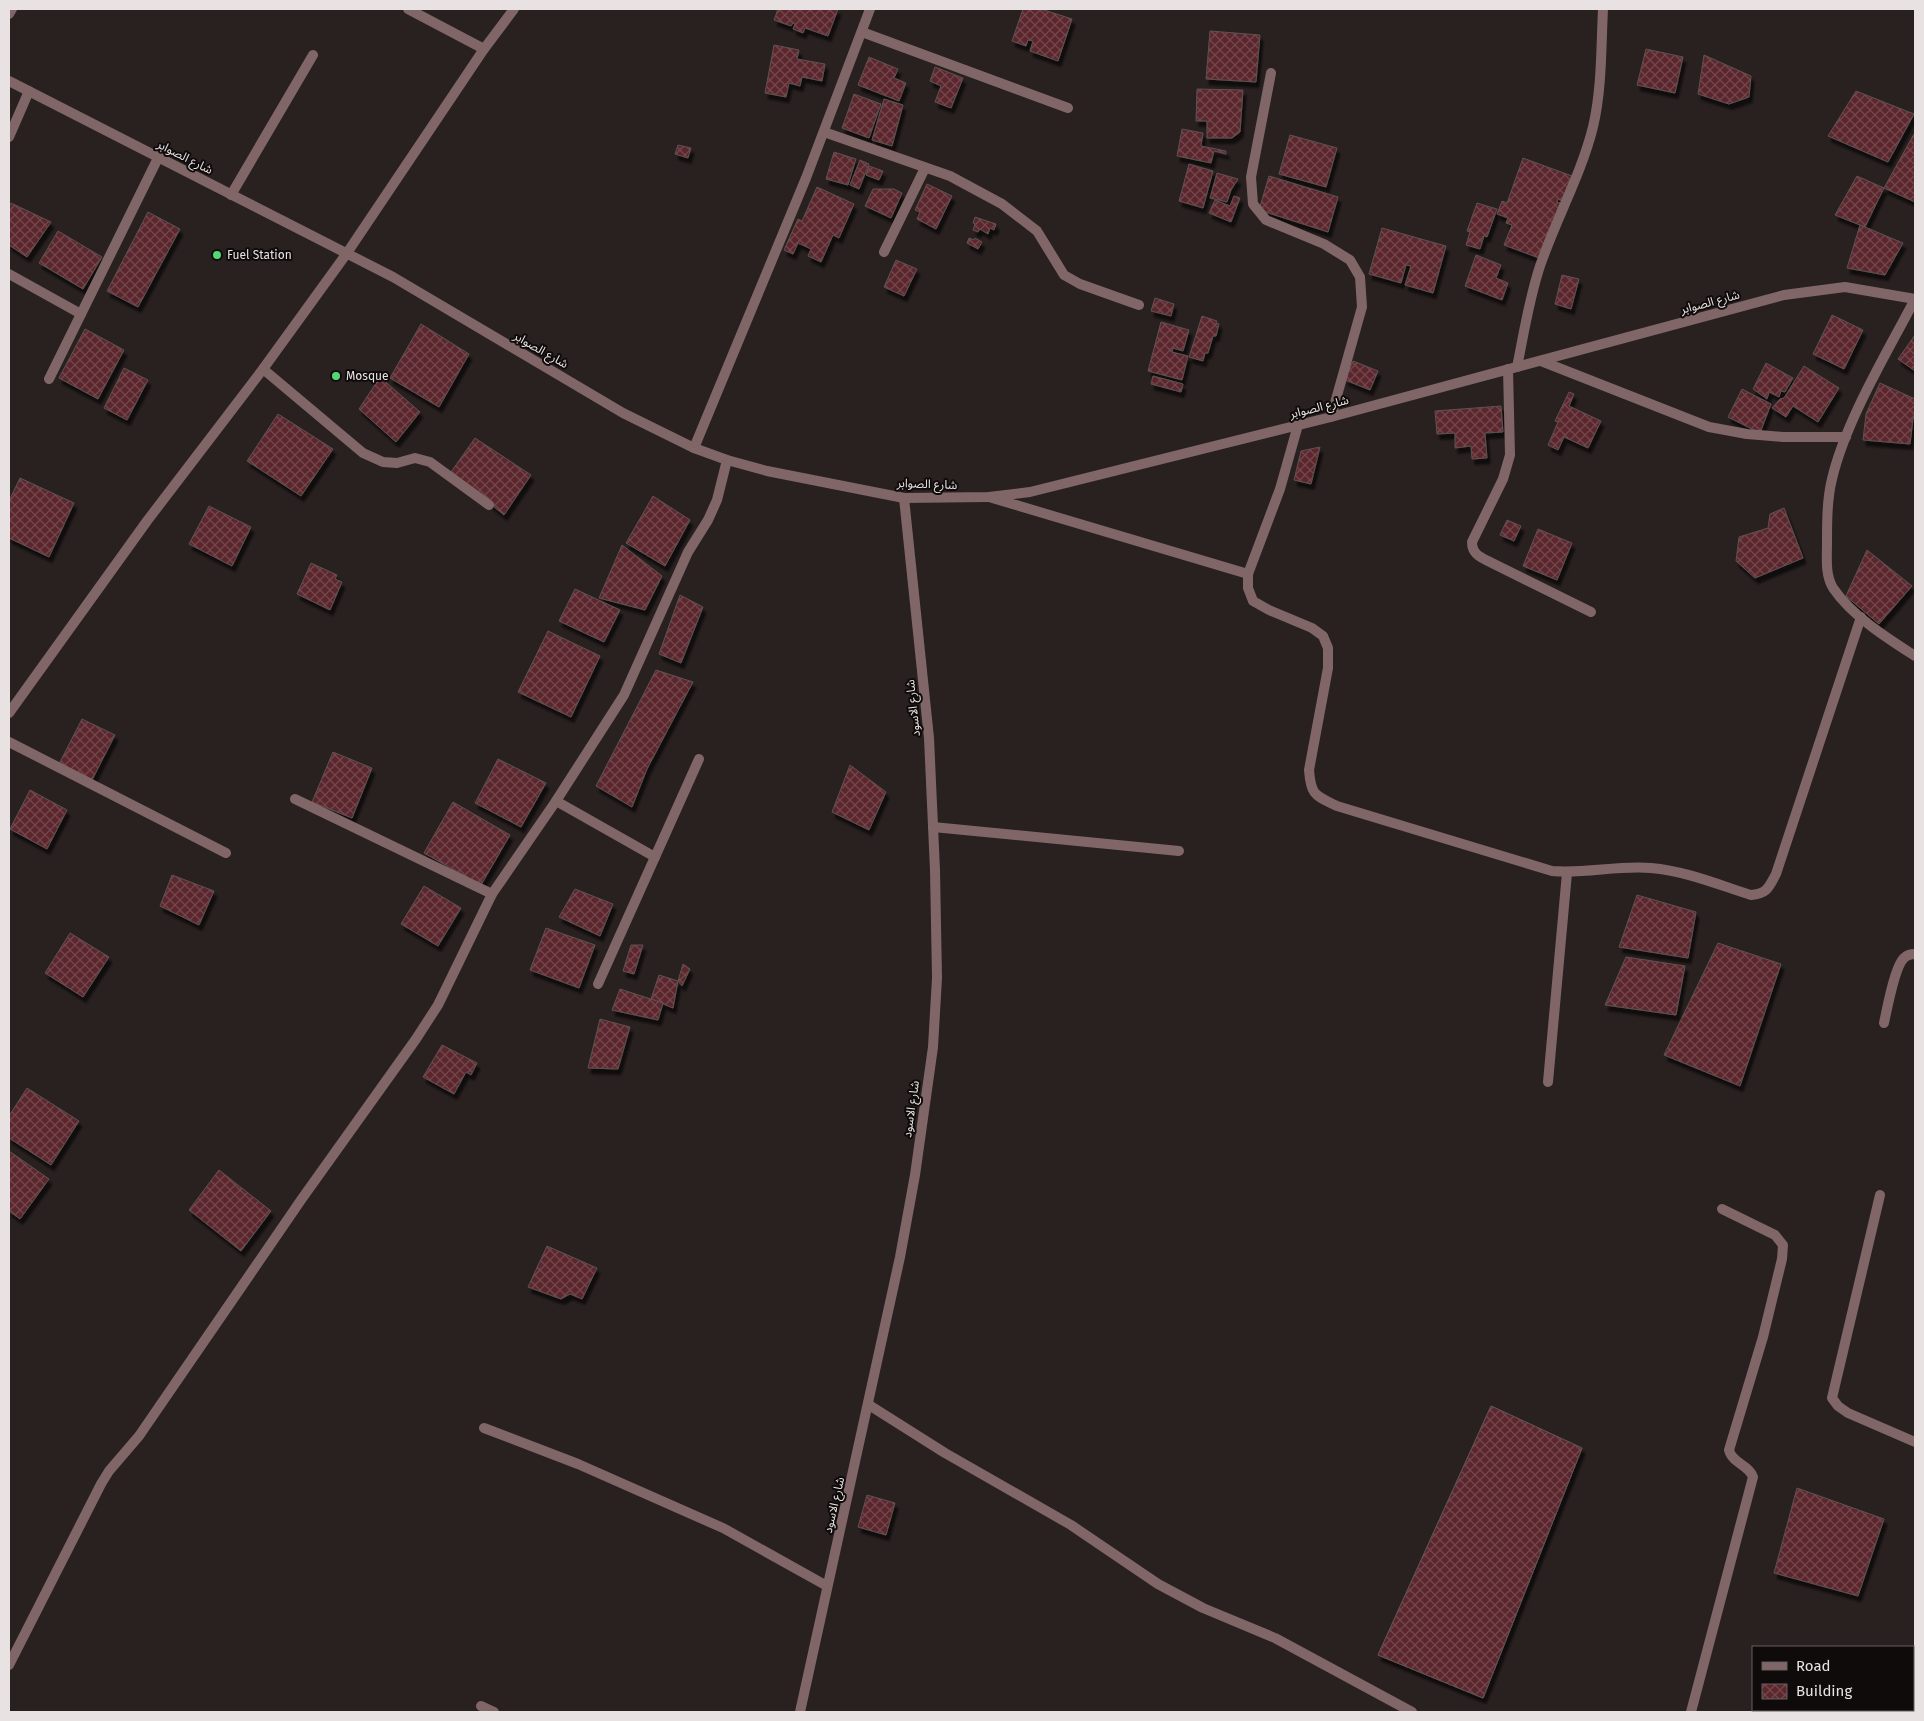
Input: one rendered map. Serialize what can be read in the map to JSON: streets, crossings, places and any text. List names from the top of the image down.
{
  "streets": {
    "street": ["شارع الصوابر", "شارع الاسود"]
  },
  "crossings": [
    ["شارع الصوابر", "شارع الاسود"]
  ],
  "places": ["Fuel Station", "Mosque"],
  "legend": ["Road", "Building"]
}
